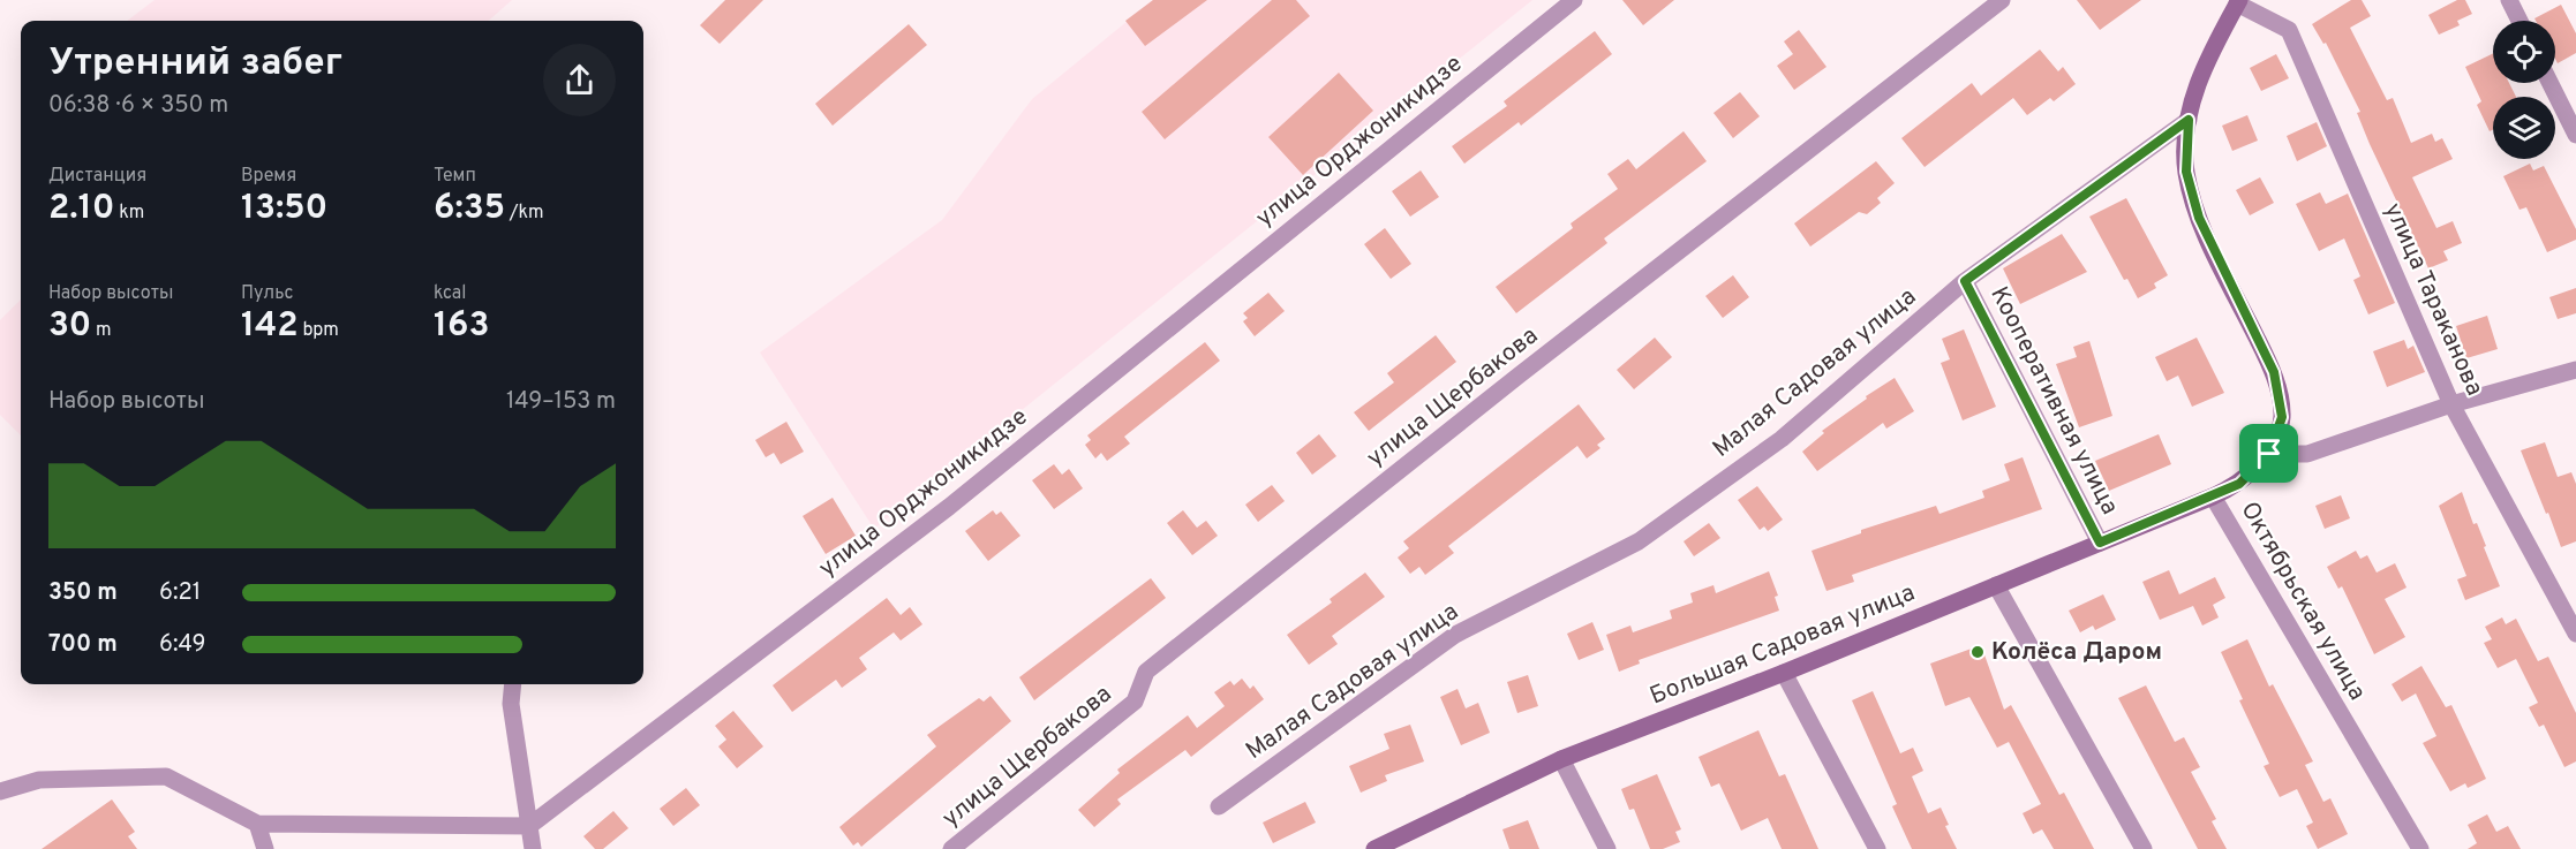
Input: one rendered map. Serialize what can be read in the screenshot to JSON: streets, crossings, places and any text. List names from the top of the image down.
{
  "streets": {
    "main road": ["Октябрьская улица", "Большая Садовая улица"],
    "street": [
      "улица Орджоникидзе",
      "улица Тараканова",
      "Малая Садовая улица",
      "улица Щербакова",
      "Кооперативная улица"
    ]
  },
  "crossings": [
    ["улица Тараканова", "Октябрьская улица"],
    ["Малая Садовая улица", "Кооперативная улица"],
    ["Малая Садовая улица", "Октябрьская улица"],
    ["Кооперативная улица", "Большая Садовая улица"],
    ["Октябрьская улица", "Большая Садовая улица"]
  ],
  "places": ["Колёса Даром"],
  "page": {
    "heading": ["Утренний забег", "06:38 · 6 × 350 m"],
    "stats": [
      ["Дистанция", "2.10 km"],
      ["Время", "13:50"],
      ["Темп", "6:35 /km"],
      ["Набор высоты", "30 m"],
      ["Пульс", "142 bpm"],
      ["kcal", "163"]
    ],
    "chart": ["Набор высоты", "149–153 m"],
    "list": [
      {
        "name": "350 m",
        "note": "6:21"
      },
      {
        "name": "700 m",
        "note": "6:49"
      }
    ]
  }
}
